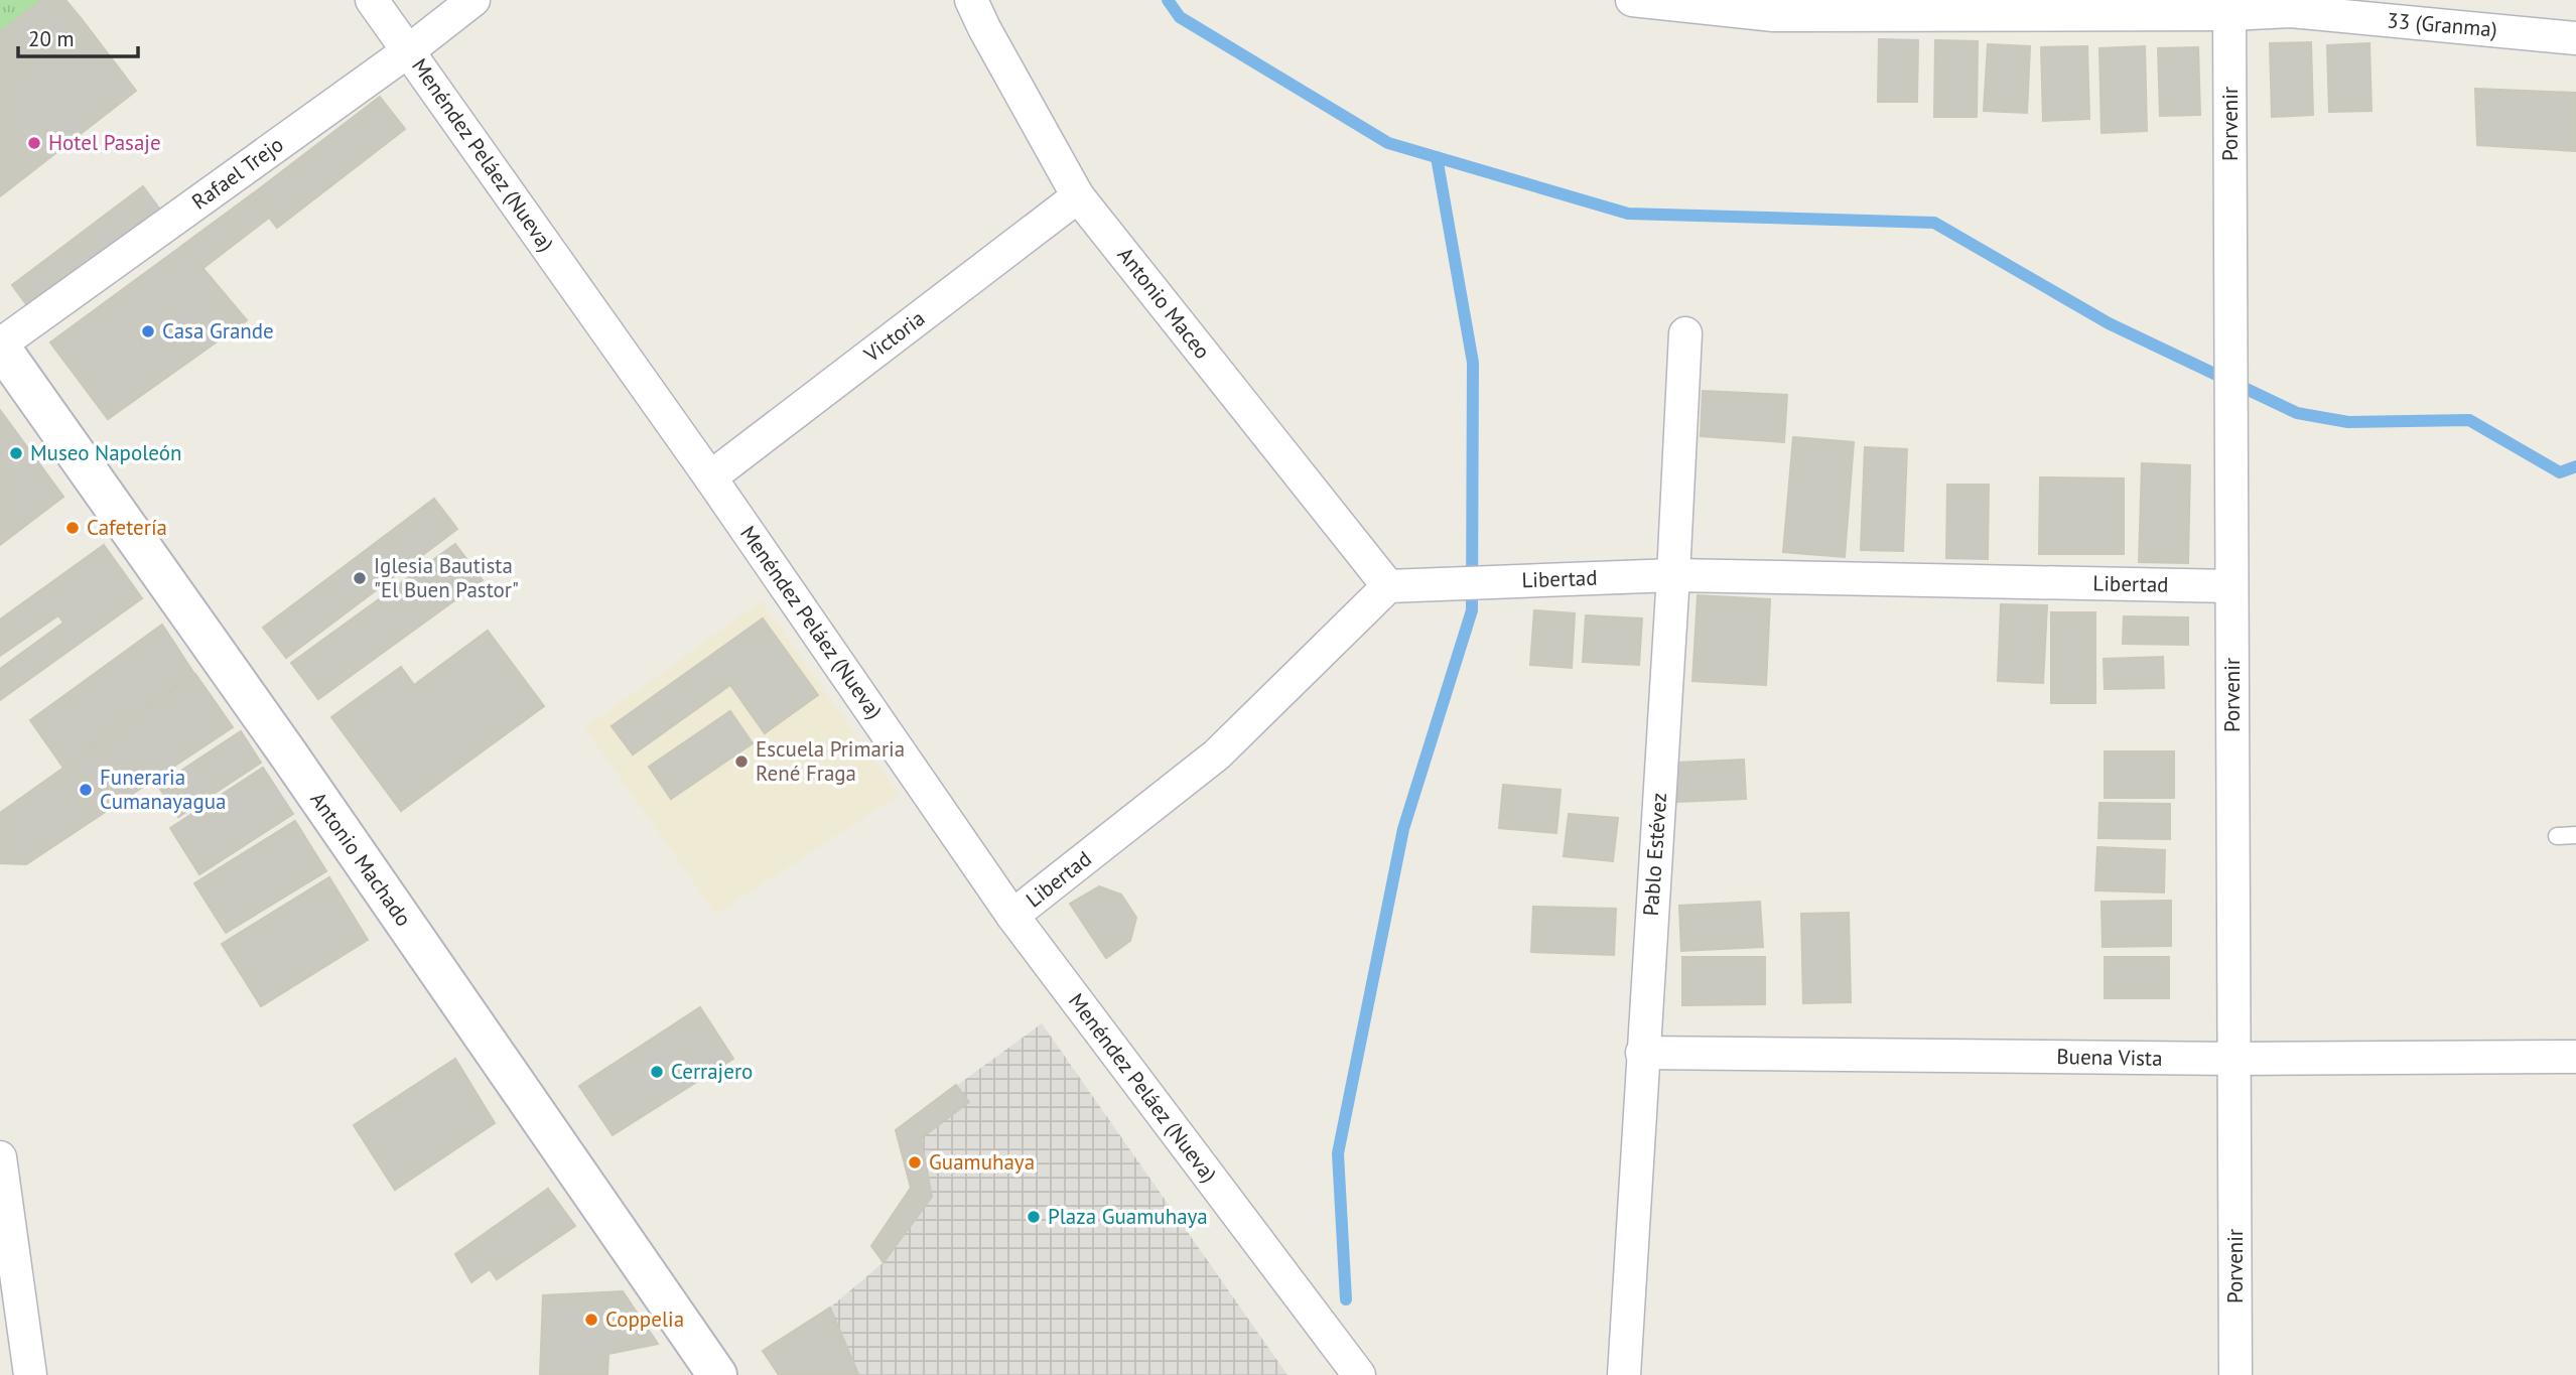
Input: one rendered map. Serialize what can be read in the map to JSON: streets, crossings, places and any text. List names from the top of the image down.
{
  "streets": {
    "main road": ["Antonio Machado"],
    "street": [
      "33 (Granma)",
      "Porvenir",
      "Menéndez Peláez (Nueva)",
      "Rafael Trejo",
      "Antonio Maceo",
      "Victoria",
      "Libertad",
      "Pablo Estévez",
      "Buena Vista"
    ]
  },
  "crossings": [
    ["33 (Granma)", "Porvenir"],
    ["Porvenir", "Libertad"],
    ["Porvenir", "Buena Vista"],
    ["Menéndez Peláez (Nueva)", "Rafael Trejo"],
    ["Menéndez Peláez (Nueva)", "Victoria"],
    ["Menéndez Peláez (Nueva)", "Libertad"],
    ["Rafael Trejo", "Antonio Machado"],
    ["Antonio Maceo", "Victoria"],
    ["Antonio Maceo", "Libertad"],
    ["Libertad", "Pablo Estévez"],
    ["Pablo Estévez", "Buena Vista"]
  ],
  "places": [
    "Hotel Pasaje",
    "Casa Grande",
    "Museo Napoleón",
    "Cafetería",
    "Iglesia Bautista \"El Buen Pastor\"",
    "Escuela Primaria René Fraga",
    "Funeraria Cumanayagua",
    "Cerrajero",
    "Guamuhaya",
    "Plaza Guamuhaya",
    "Coppelia"
  ],
  "scale_bar": "20 m"
}
